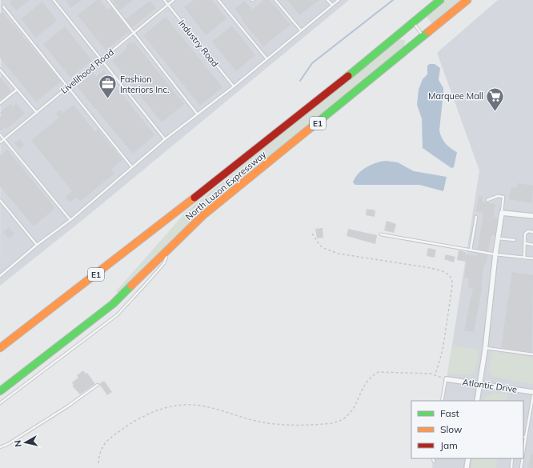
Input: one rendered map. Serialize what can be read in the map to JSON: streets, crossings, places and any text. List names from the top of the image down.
{
  "streets": {
    "highway": ["E1", "North Luzon Expressway"],
    "street": ["Atlantic Drive"],
    "lane": ["Industry Road", "Livelihood Road"]
  },
  "crossings": [
    ["Industry Road", "Livelihood Road"]
  ],
  "places": {
    "office": ["Fashion Interiors Inc."],
    "supermarket": ["Marquee Mall"]
  },
  "legend": ["Fast", "Slow", "Jam"],
  "north": "left"
}
